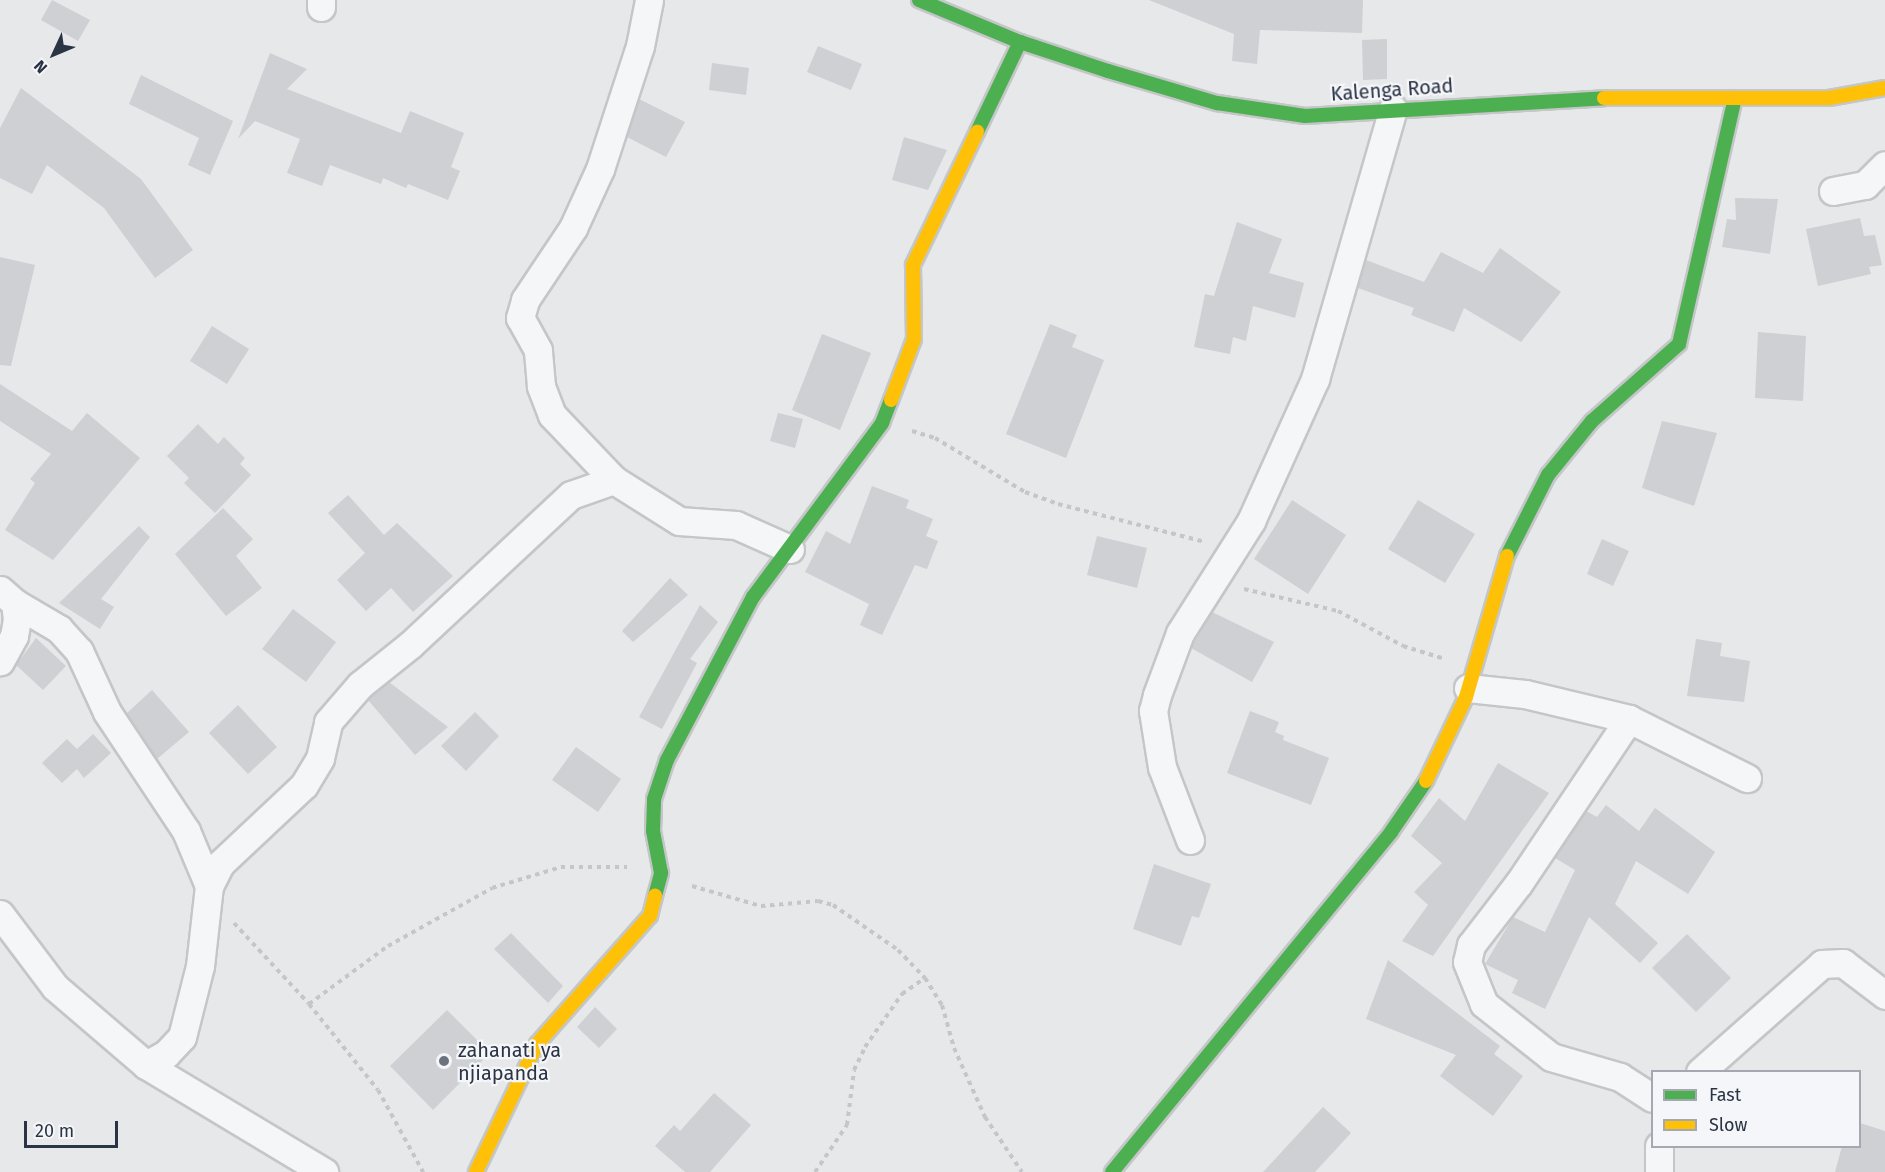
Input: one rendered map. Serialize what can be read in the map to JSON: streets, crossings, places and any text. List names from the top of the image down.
{
  "streets": {
    "street": ["Kalenga Road"]
  },
  "places": ["zahanati ya njiapanda"],
  "legend": ["Fast", "Slow"],
  "scale_bar": "20 m",
  "north": "bottom left"
}
